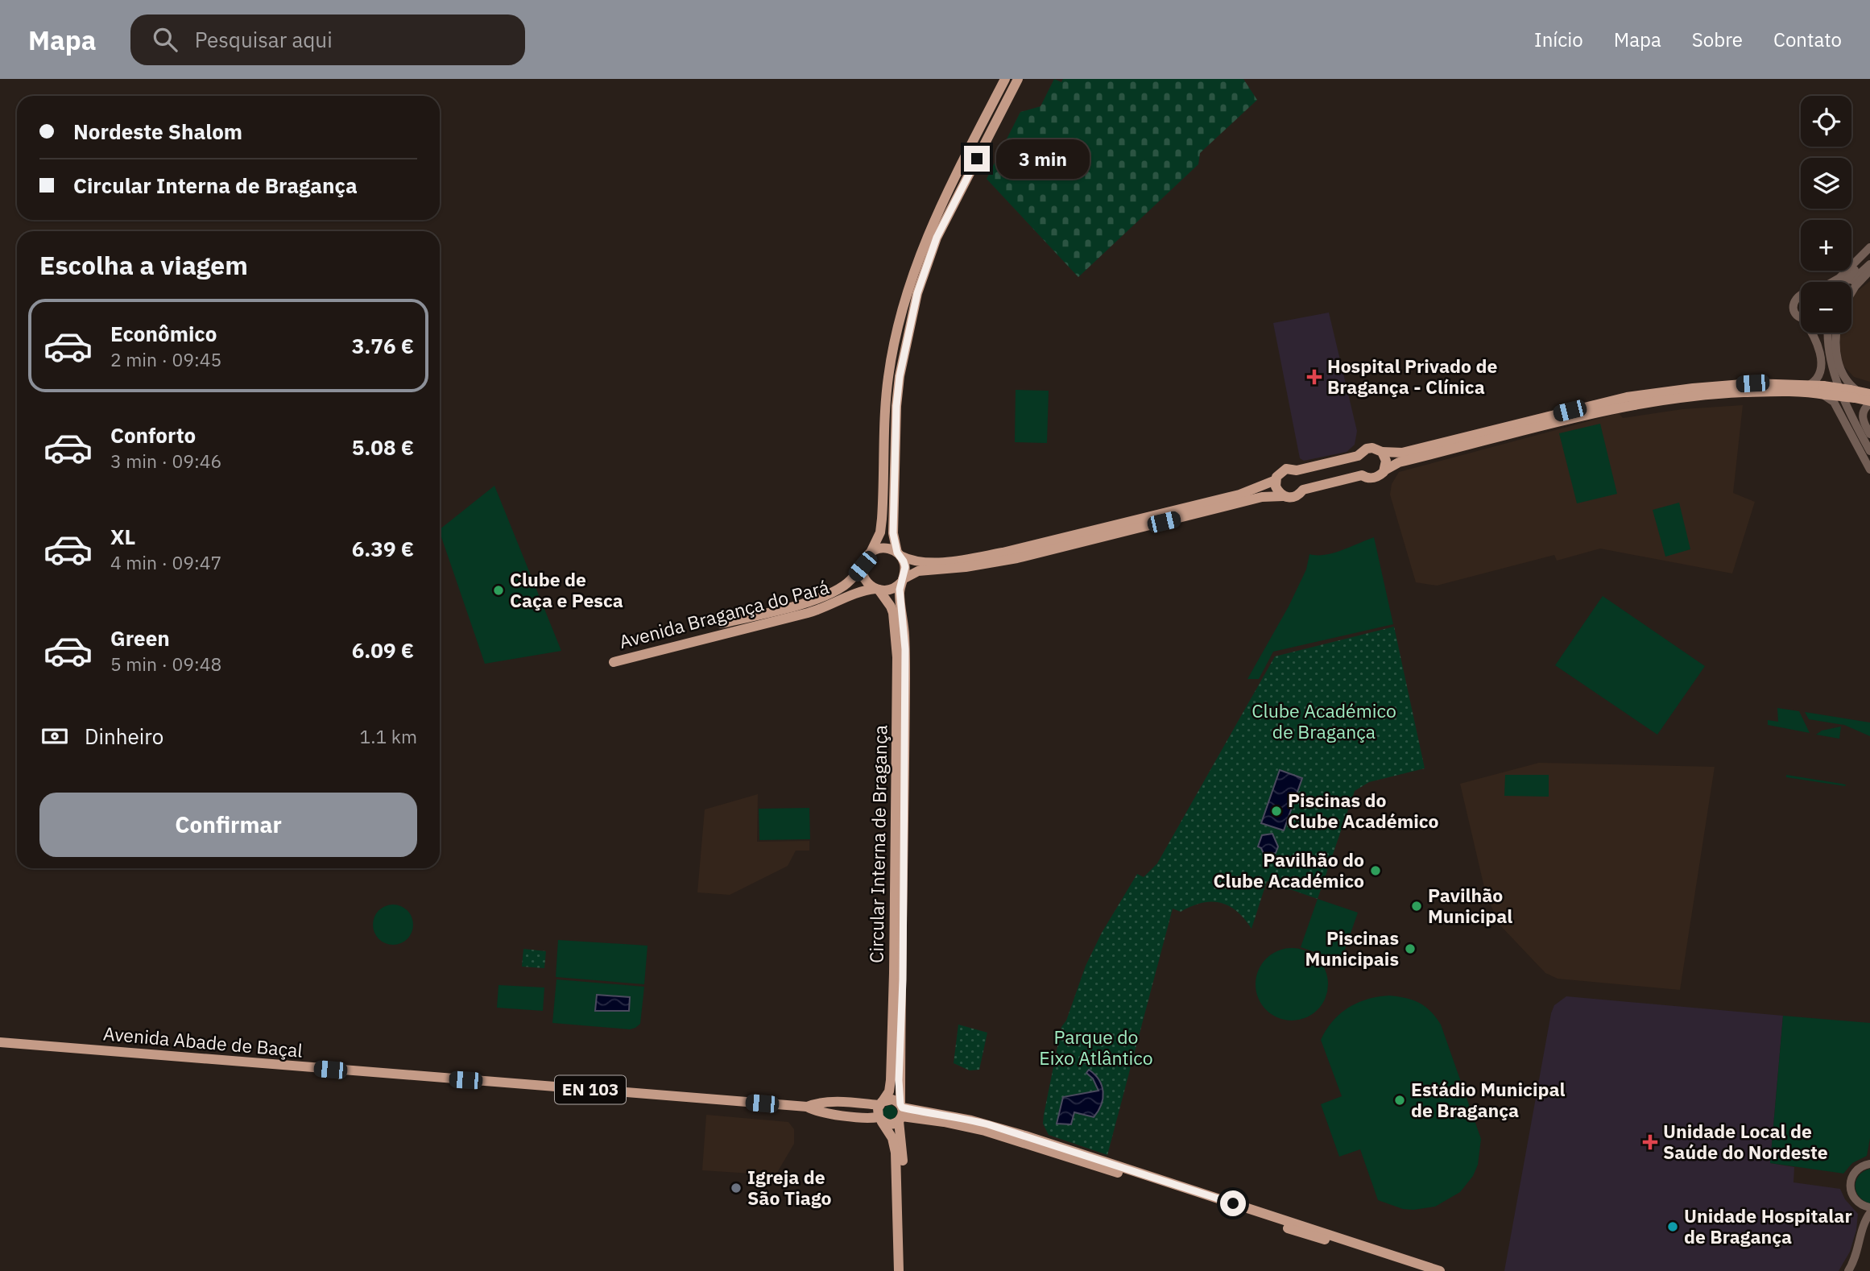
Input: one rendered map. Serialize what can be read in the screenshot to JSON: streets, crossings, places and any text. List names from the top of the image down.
{
  "streets": {
    "main road": [
      "Avenida Bragança do Pará",
      "Circular Interna de Bragança",
      "Avenida Abade de Baçal",
      "EN 103"
    ]
  },
  "crossings": [
    ["Avenida Bragança do Pará", "Circular Interna de Bragança"],
    ["Circular Interna de Bragança", "Avenida Abade de Baçal"]
  ],
  "parks": ["Clube Académico de Bragança", "Parque do Eixo Atlântico"],
  "places": {
    "health": ["Hospital Privado de Bragança - Clínica", "Unidade Local de Saúde do Nordeste"],
    "other": [
      "Clube de Caça e Pesca",
      "Piscinas do Clube Académico",
      "Pavilhão do Clube Académico",
      "Pavilhão Municipal",
      "Piscinas Municipais",
      "Estádio Municipal de Bragança",
      "Igreja de São Tiago",
      "Unidade Hospitalar de Bragança"
    ]
  },
  "page": {
    "header": "Mapa",
    "search": "Pesquisar aqui",
    "nav": [
      "Início",
      "Mapa",
      "Sobre",
      "Contato"
    ],
    "map_buttons": ["+", "−"],
    "banner": ["Nordeste Shalom", "Circular Interna de Bragança"],
    "bubble": "3 min",
    "heading": "Escolha a viagem",
    "list": [
      {
        "name": "Econômico",
        "note": "2 min · 09:45",
        "value": "3.76 €"
      },
      {
        "name": "Conforto",
        "note": "3 min · 09:46",
        "value": "5.08 €"
      },
      {
        "name": "XL",
        "note": "4 min · 09:47",
        "value": "6.39 €"
      },
      {
        "name": "Green",
        "note": "5 min · 09:48",
        "value": "6.09 €"
      }
    ],
    "pay": ["Dinheiro", "1.1 km"],
    "buttons": "Confirmar"
  }
}
